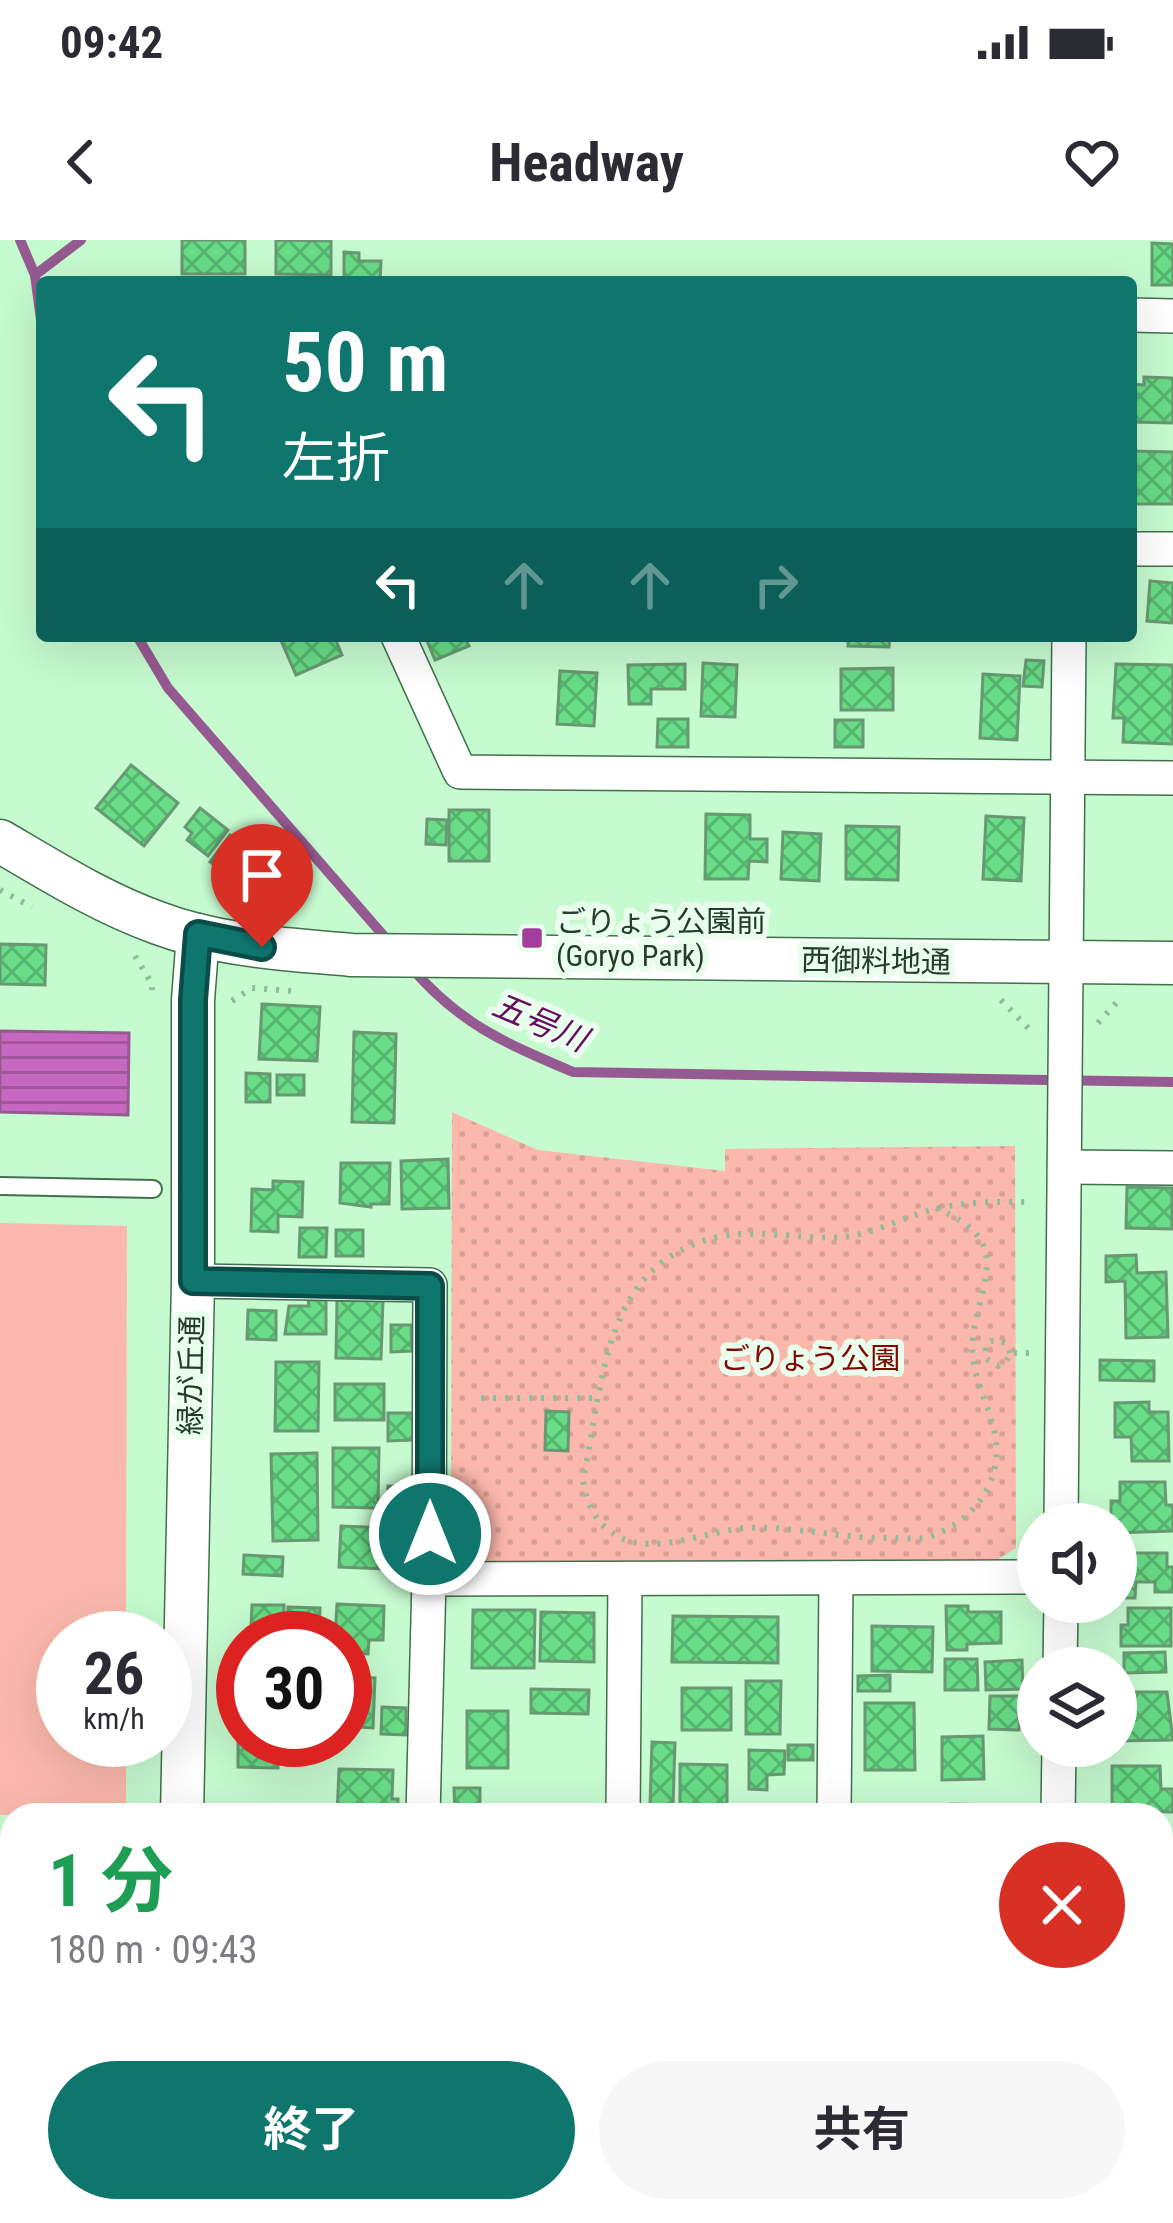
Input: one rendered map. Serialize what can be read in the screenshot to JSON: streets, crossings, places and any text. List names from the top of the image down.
{
  "streets": {
    "street": ["西御料地通", "緑が丘通"]
  },
  "crossings": [
    ["西御料地通", "緑が丘通"]
  ],
  "water": ["五号川"],
  "parks": ["ごりょう公園"],
  "places": {
    "transit": ["ごりょう公園前 (Goryo Park)"]
  },
  "page": {
    "status": "09:42",
    "header": "Headway",
    "turn": ["50 m", "左折"],
    "speed": "26 km/h",
    "limit": "30",
    "heading": ["1 分", "180 m · 09:43"],
    "buttons": ["終了", "共有"]
  }
}
